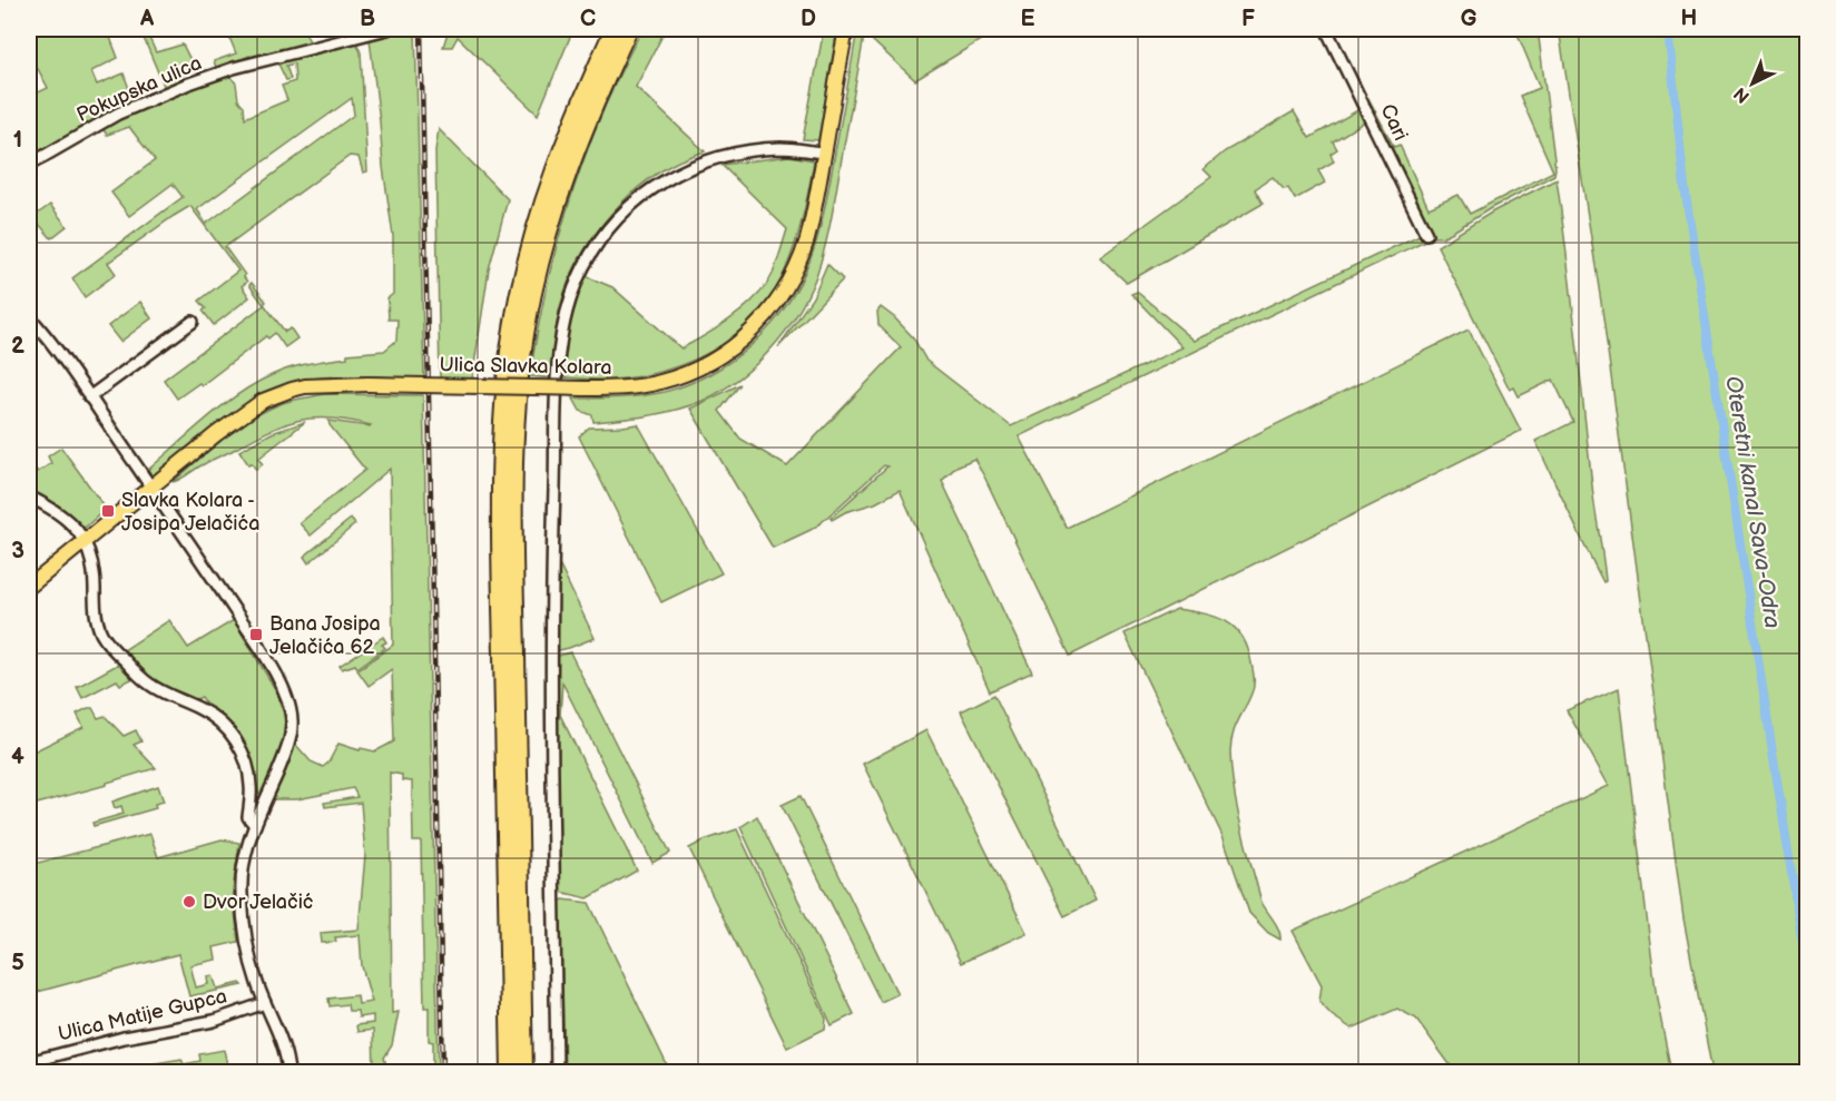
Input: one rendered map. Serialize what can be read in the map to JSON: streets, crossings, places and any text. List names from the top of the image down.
{
  "streets": {
    "main road": ["Ulica Slavka Kolara"],
    "street": ["Pokupska ulica", "Cari", "Ulica Matije Gupca"]
  },
  "water": ["Oteretni kanal Sava-Odra"],
  "places": {
    "transit": ["Slavka Kolara - Josipa Jelačića", "Bana Josipa Jelačića 62"],
    "other": ["Dvor Jelačić"]
  },
  "north": "bottom left",
  "grid": {
    "columns": [
      "A",
      "B",
      "C",
      "D",
      "E",
      "F",
      "G",
      "H"
    ],
    "rows": [
      "1",
      "2",
      "3",
      "4",
      "5"
    ]
  }
}
